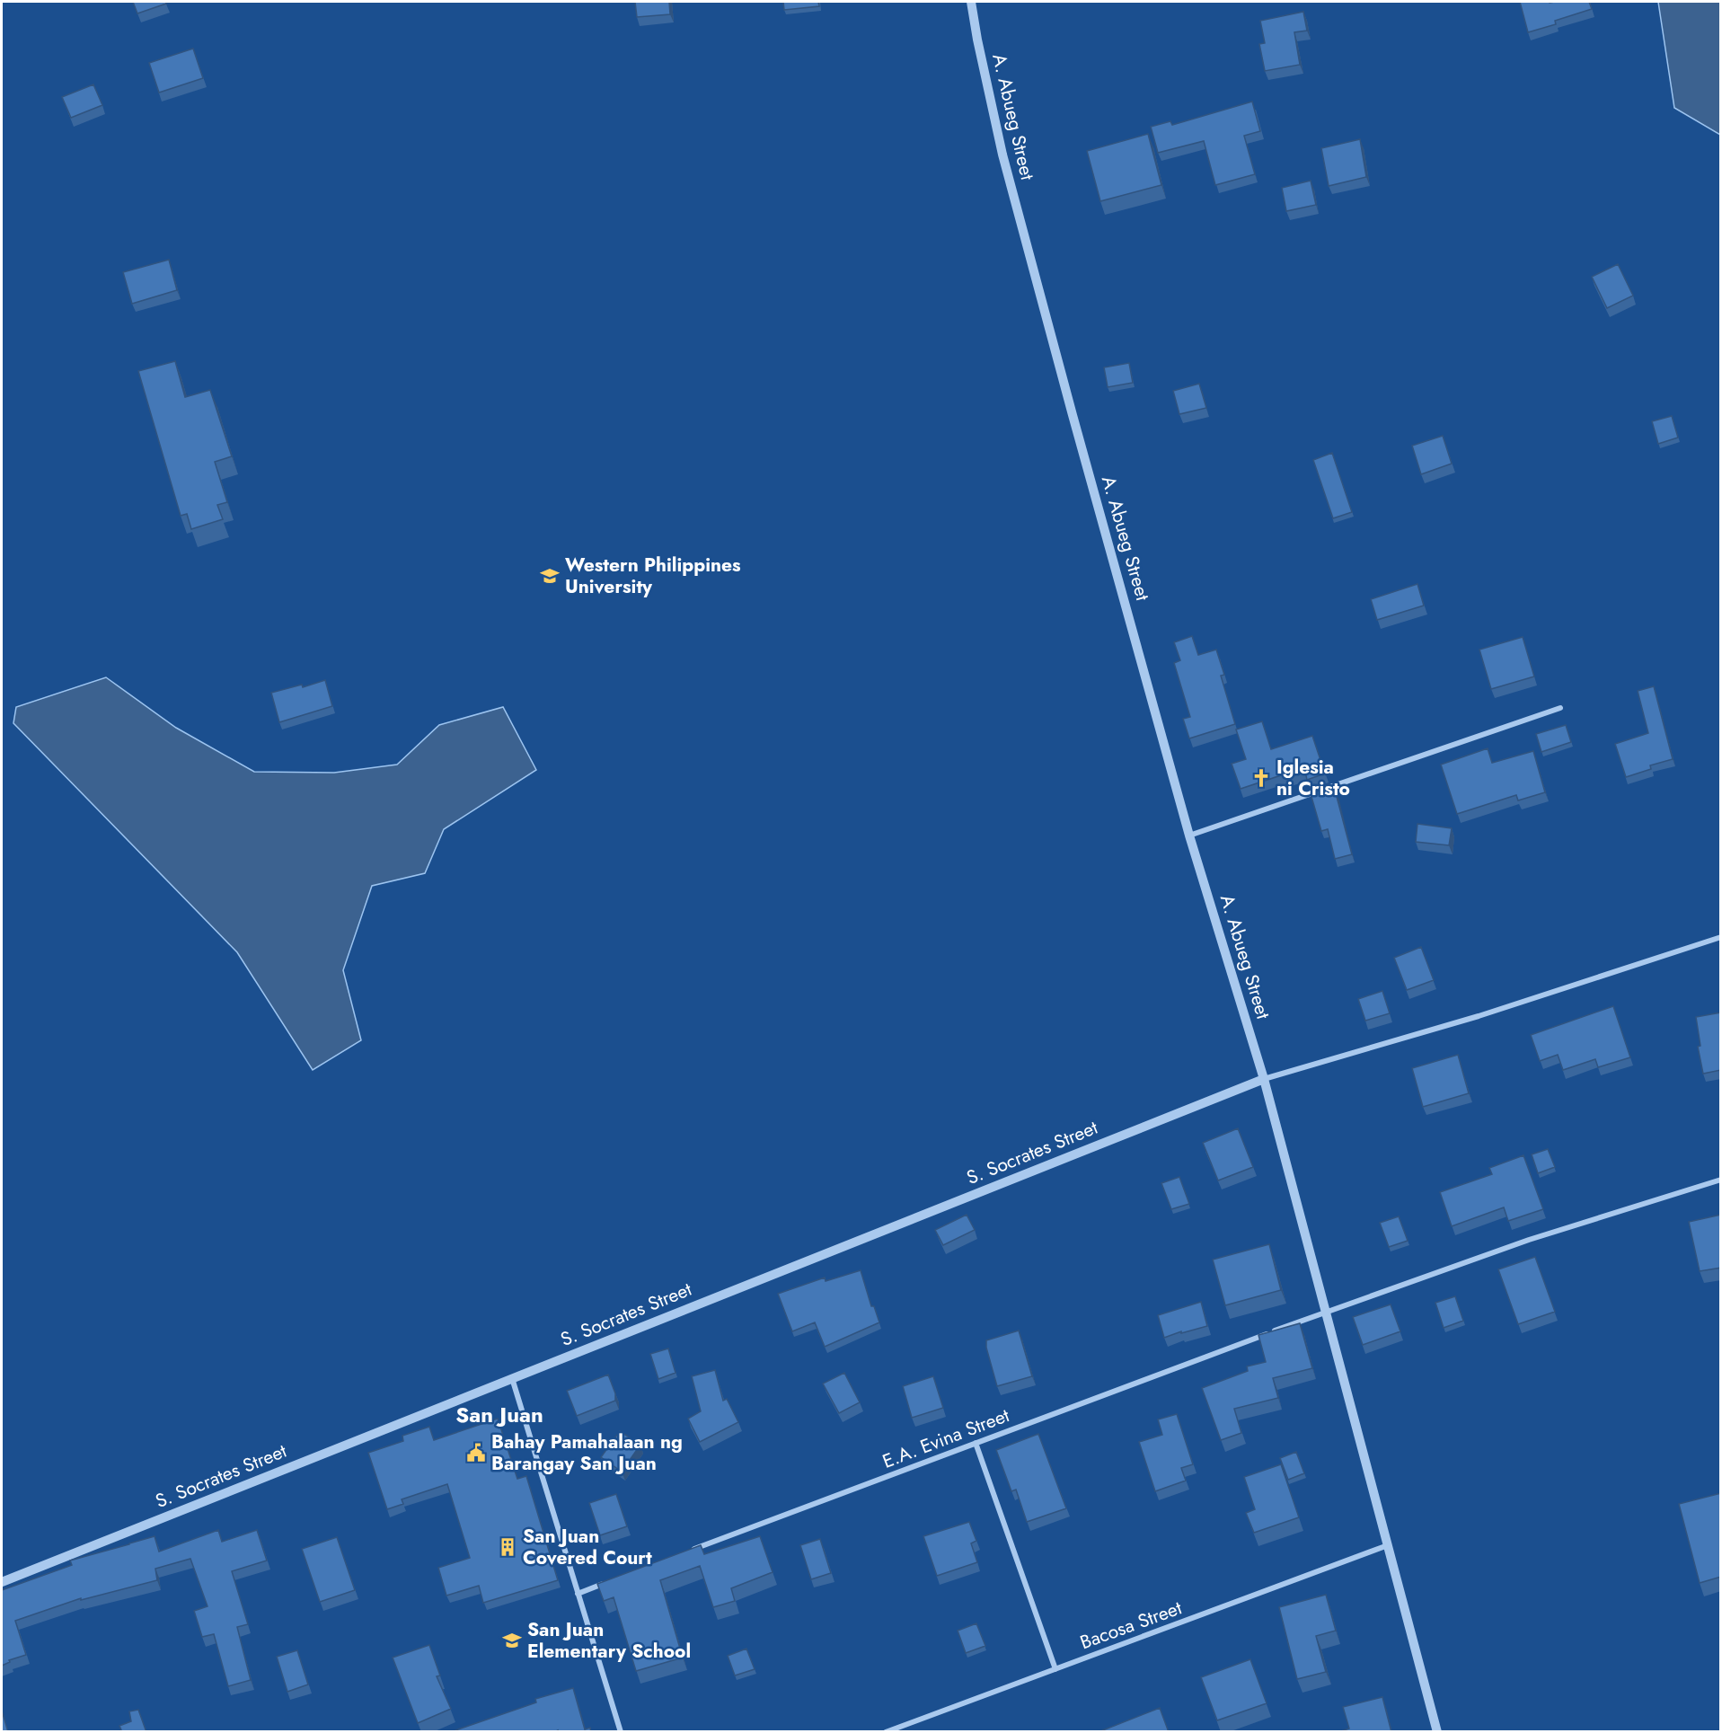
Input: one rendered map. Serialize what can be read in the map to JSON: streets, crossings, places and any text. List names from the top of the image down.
{
  "streets": {
    "street": [
      "A. Abueg Street",
      "S. Socrates Street",
      "E.A. Evina Street",
      "Bacosa Street"
    ]
  },
  "crossings": [
    ["A. Abueg Street", "S. Socrates Street"],
    ["A. Abueg Street", "E.A. Evina Street"],
    ["A. Abueg Street", "Bacosa Street"]
  ],
  "districts": ["San Juan"],
  "places": {
    "school or university": ["Western Philippines University", "San Juan Elementary School"],
    "church": ["Iglesia ni Cristo"],
    "public building": ["Bahay Pamahalaan ng Barangay San Juan"],
    "building": ["San Juan Covered Court"]
  }
}
